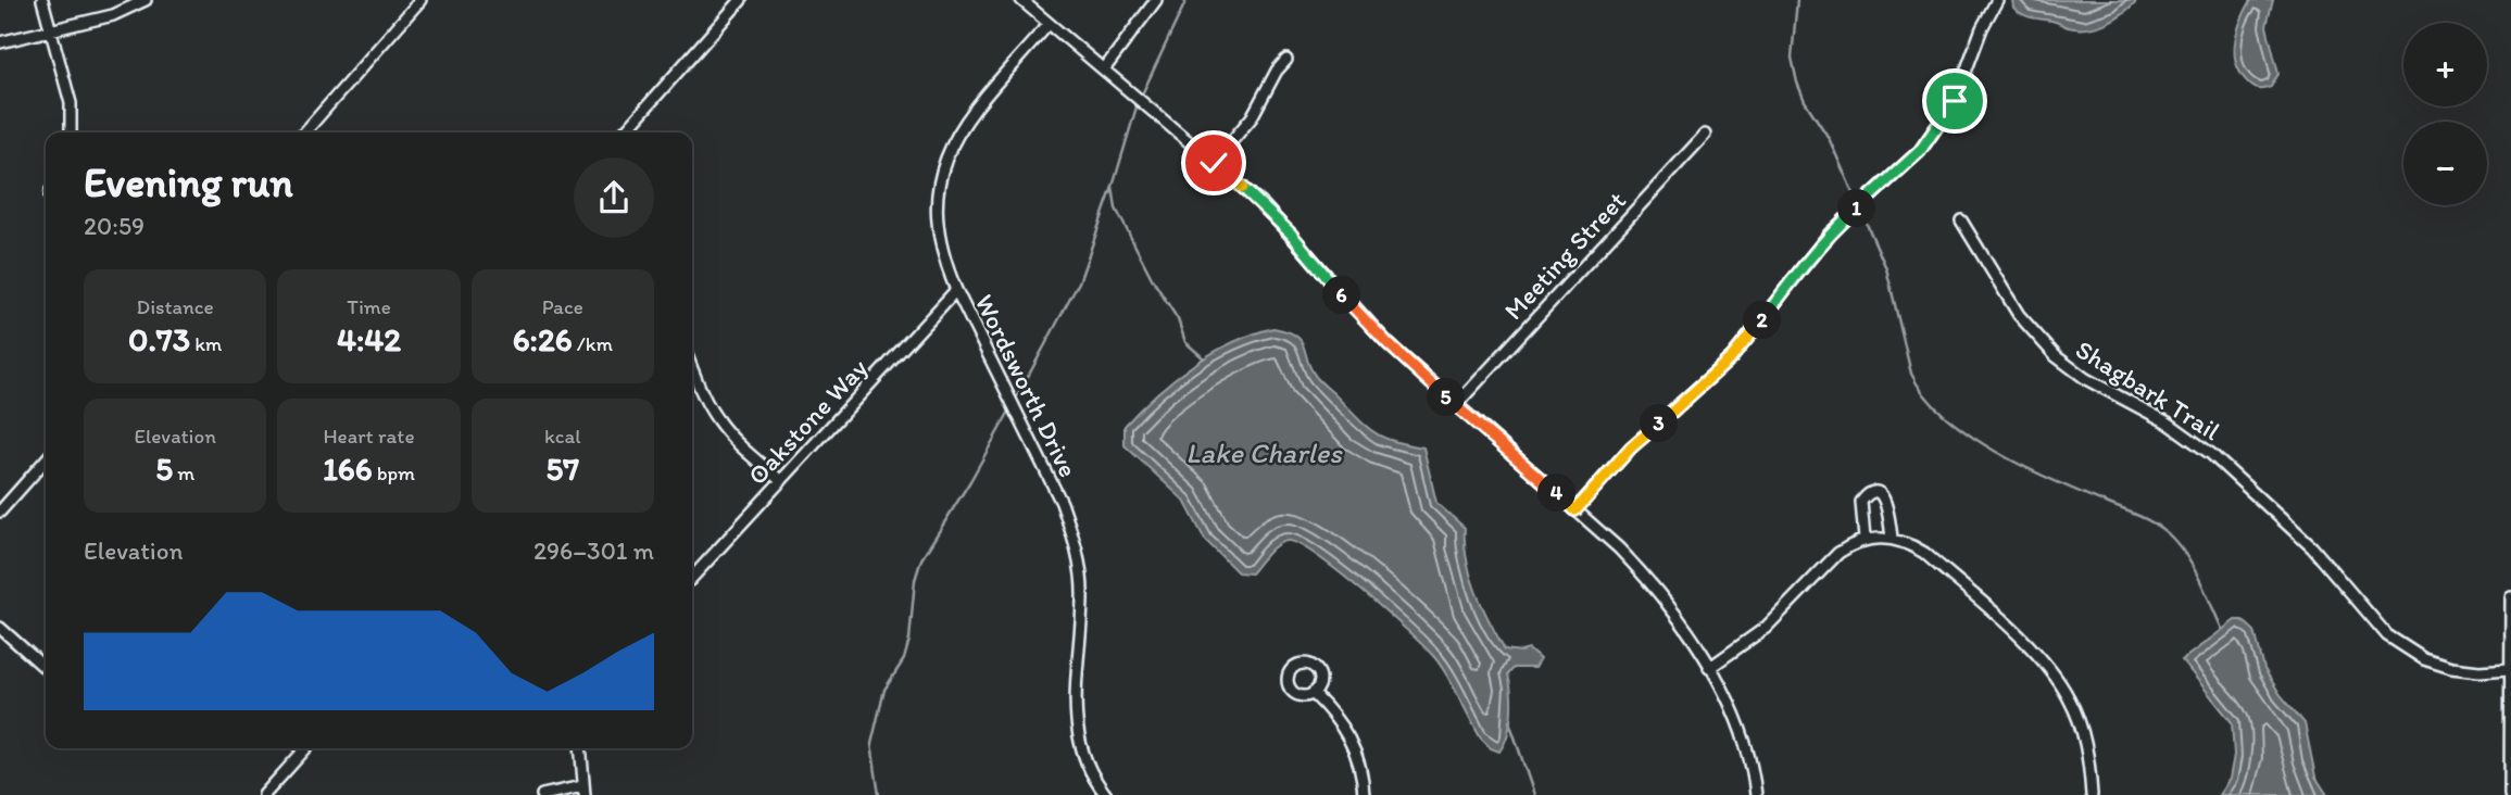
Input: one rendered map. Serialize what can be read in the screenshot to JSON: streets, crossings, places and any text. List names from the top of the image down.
{
  "streets": {
    "street": [
      "Meeting Street",
      "Wordsworth Drive",
      "Shagbark Trail",
      "Oakstone Way"
    ]
  },
  "crossings": [
    ["Wordsworth Drive", "Oakstone Way"]
  ],
  "water": ["Lake Charles"],
  "page": {
    "map_buttons": ["+", "−"],
    "heading": ["Evening run", "20:59"],
    "pins": [
      "1",
      "6",
      "2",
      "5",
      "3",
      "4"
    ],
    "stats": [
      ["Distance", "0.73 km"],
      ["Time", "4:42"],
      ["Pace", "6:26 /km"],
      ["Elevation", "5 m"],
      ["Heart rate", "166 bpm"],
      ["kcal", "57"]
    ],
    "chart": ["Elevation", "296–301 m"]
  }
}
